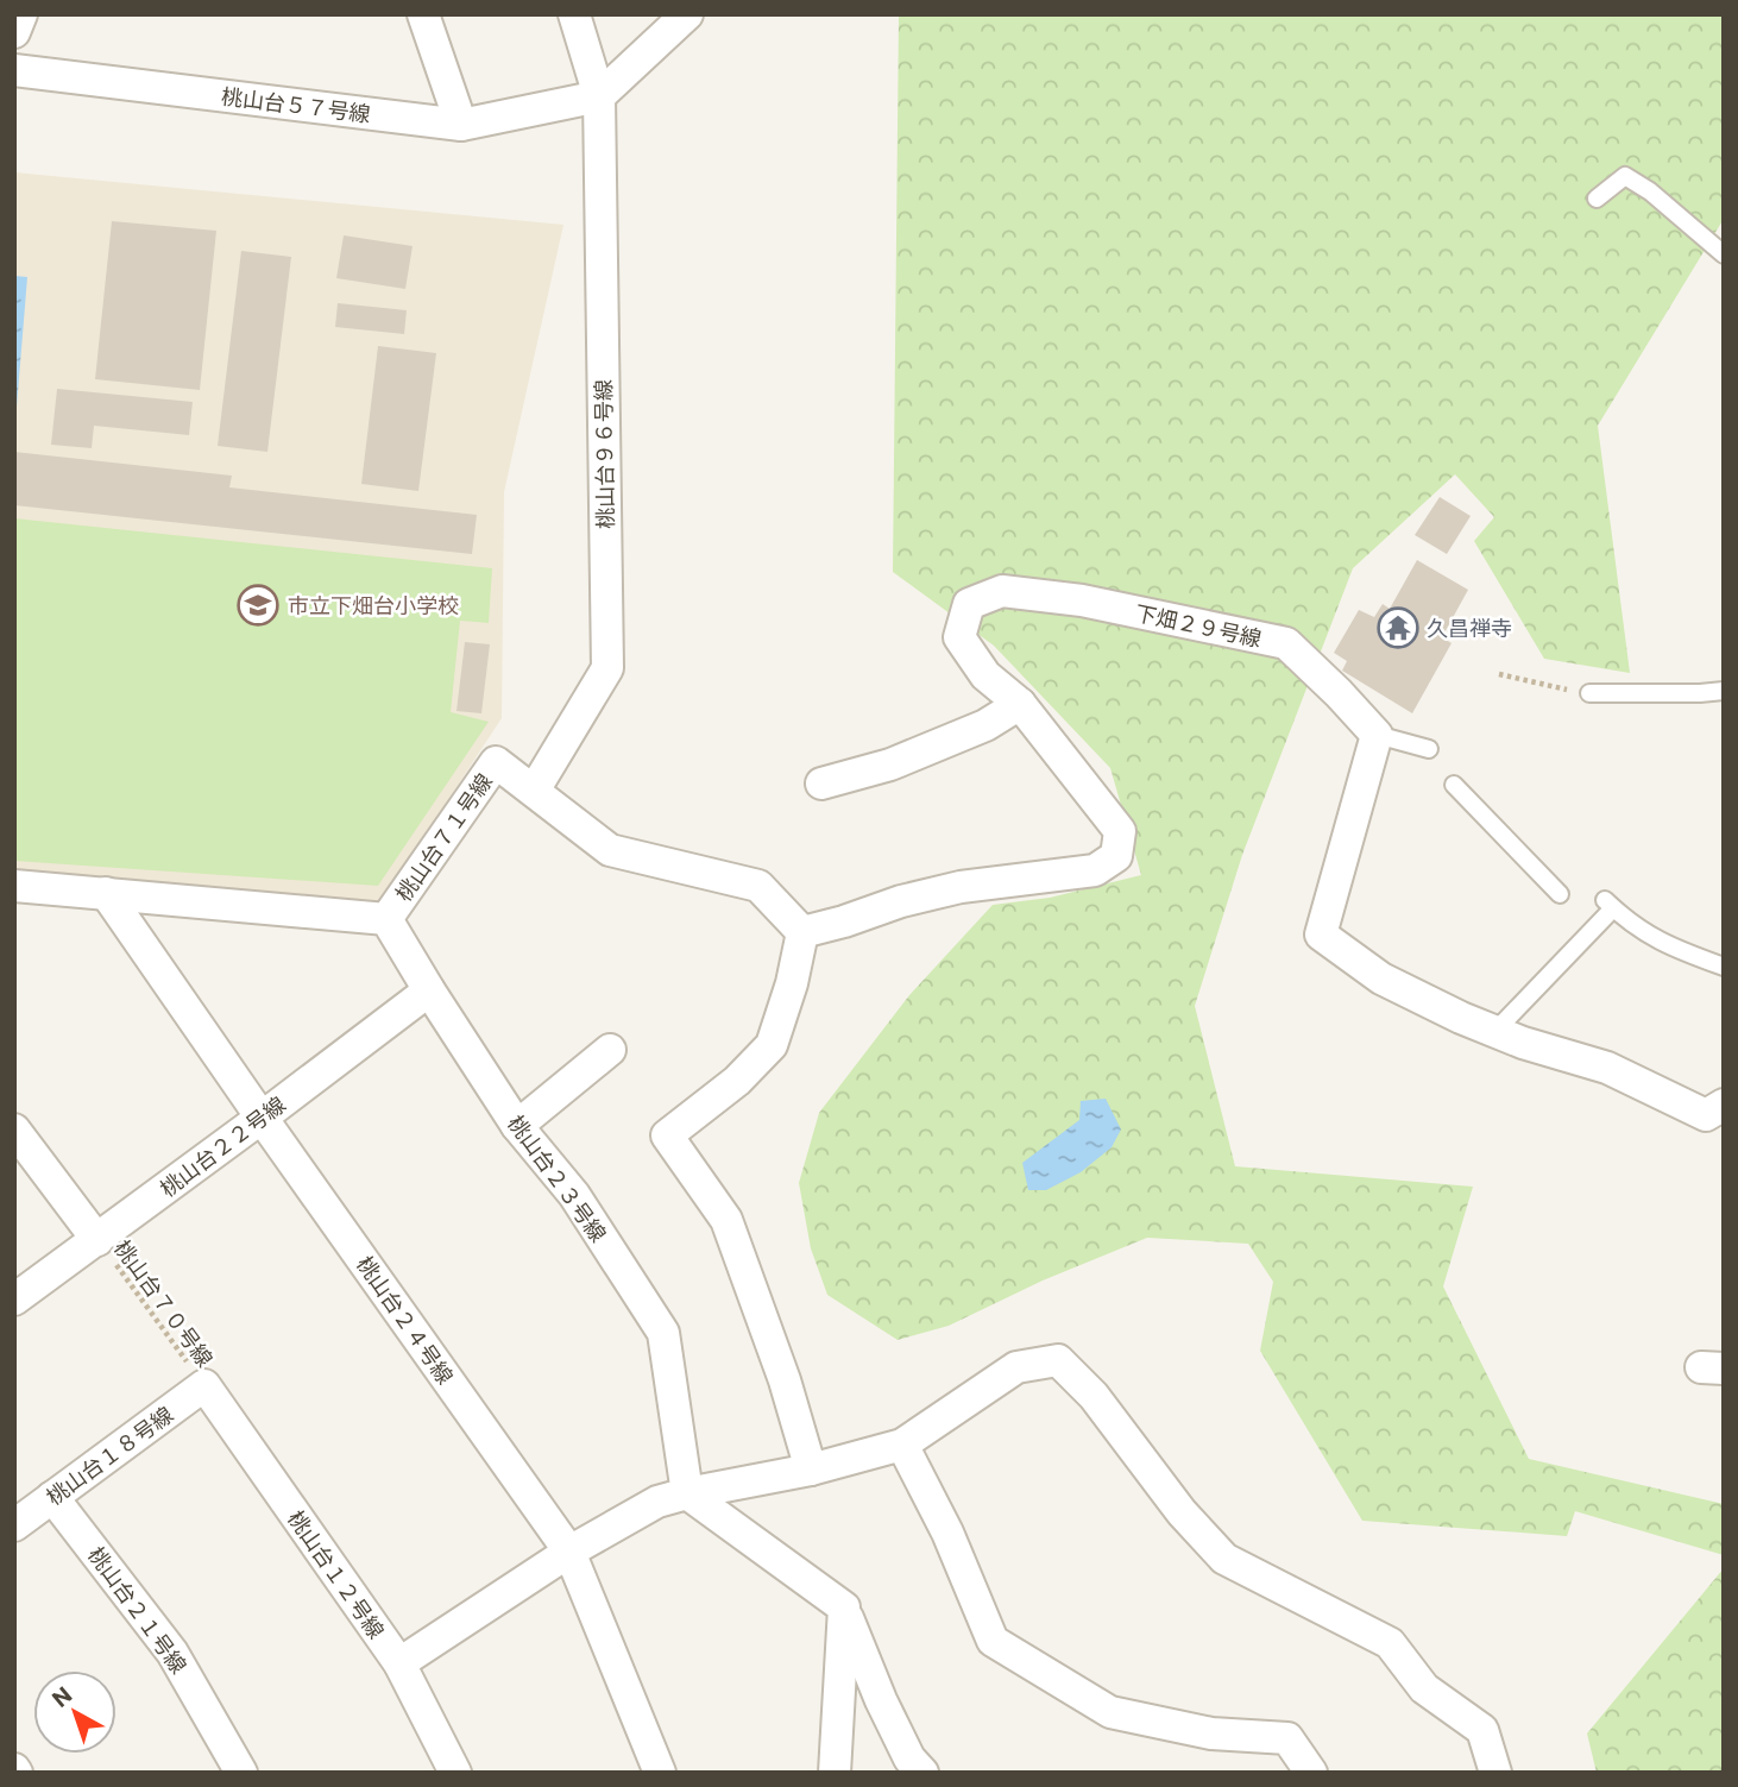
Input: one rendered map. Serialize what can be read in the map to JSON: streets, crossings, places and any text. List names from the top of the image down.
{
  "streets": {
    "street": [
      "桃山台５７号線",
      "桃山台９６号線",
      "下畑２９号線",
      "桃山台７１号線",
      "桃山台２２号線",
      "桃山台２３号線",
      "桃山台２４号線",
      "桃山台１８号線",
      "桃山台１２号線",
      "桃山台２１号線"
    ],
    "path": ["桃山台７０号線"]
  },
  "crossings": [
    ["桃山台５７号線", "桃山台９６号線"],
    ["桃山台９６号線", "桃山台７１号線"],
    ["下畑２９号線", "桃山台７１号線"],
    ["桃山台７１号線", "桃山台２３号線"],
    ["桃山台２２号線", "桃山台２３号線"],
    ["桃山台２２号線", "桃山台７０号線"],
    ["桃山台２２号線", "桃山台２４号線"],
    ["桃山台７０号線", "桃山台１８号線"],
    ["桃山台７０号線", "桃山台１２号線"],
    ["桃山台１８号線", "桃山台１２号線"],
    ["桃山台１８号線", "桃山台２１号線"]
  ],
  "places": {
    "school or university": ["市立下畑台小学校"],
    "temple": ["久昌禅寺"]
  },
  "north": "top left"
}
